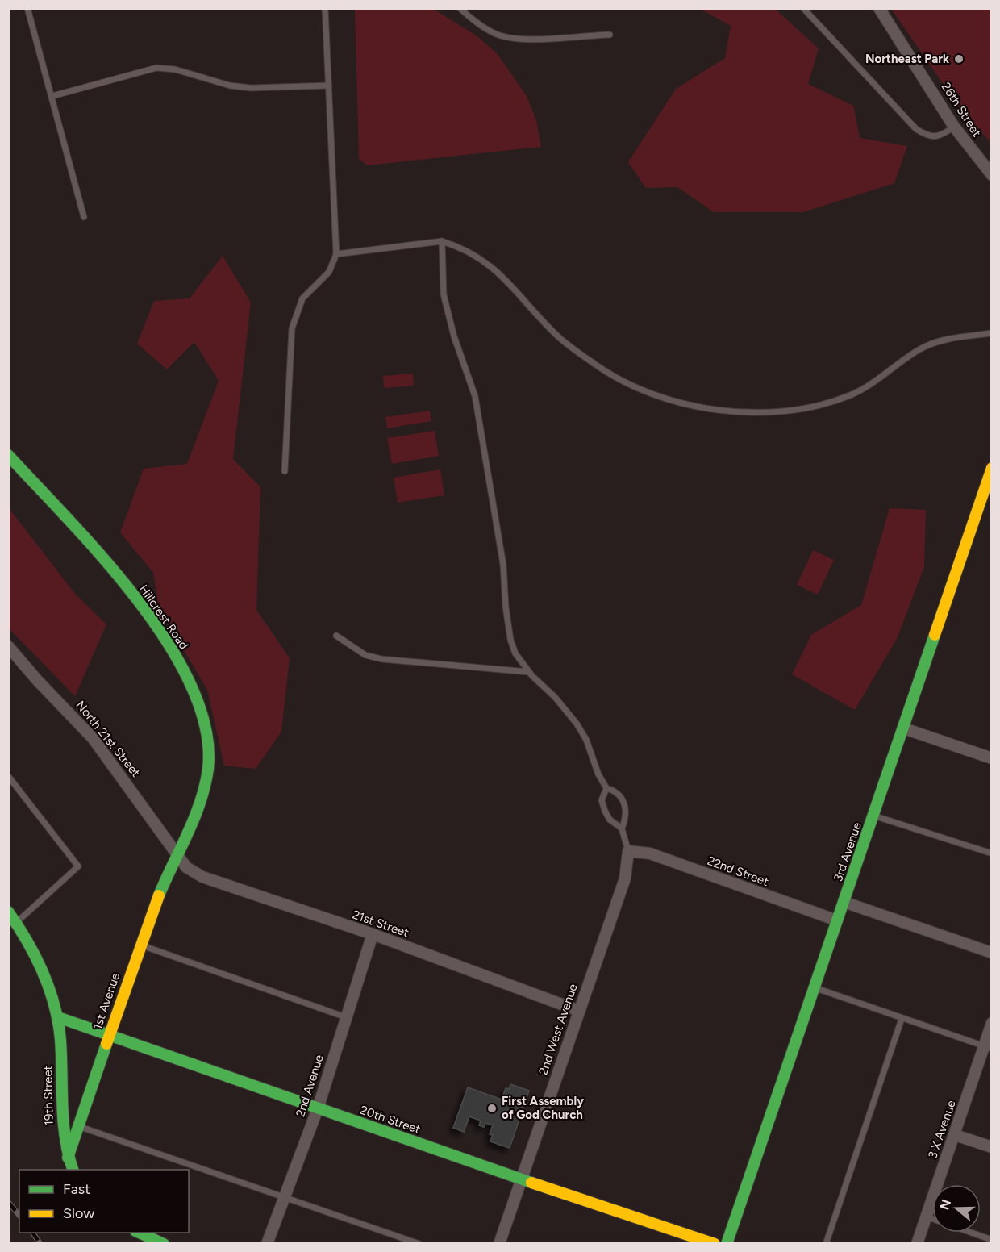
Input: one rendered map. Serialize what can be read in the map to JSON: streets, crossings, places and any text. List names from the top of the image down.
{
  "streets": {
    "street": [
      "26th Street",
      "Hillcrest Road",
      "North 21st Street",
      "3rd Avenue",
      "22nd Street",
      "21st Street",
      "1st Avenue",
      "2nd West Avenue",
      "2nd Avenue",
      "19th Street",
      "20th Street",
      "3 X Avenue"
    ]
  },
  "crossings": [
    ["Hillcrest Road", "North 21st Street"],
    ["Hillcrest Road", "21st Street"],
    ["Hillcrest Road", "1st Avenue"],
    ["North 21st Street", "21st Street"],
    ["North 21st Street", "1st Avenue"],
    ["3rd Avenue", "22nd Street"],
    ["22nd Street", "2nd West Avenue"],
    ["21st Street", "1st Avenue"],
    ["21st Street", "2nd West Avenue"],
    ["21st Street", "2nd Avenue"],
    ["1st Avenue", "19th Street"],
    ["1st Avenue", "20th Street"],
    ["2nd West Avenue", "20th Street"],
    ["2nd Avenue", "20th Street"],
    ["19th Street", "20th Street"]
  ],
  "places": ["Northeast Park", "First Assembly of God Church"],
  "legend": ["Fast", "Slow"],
  "north": "left"
}
